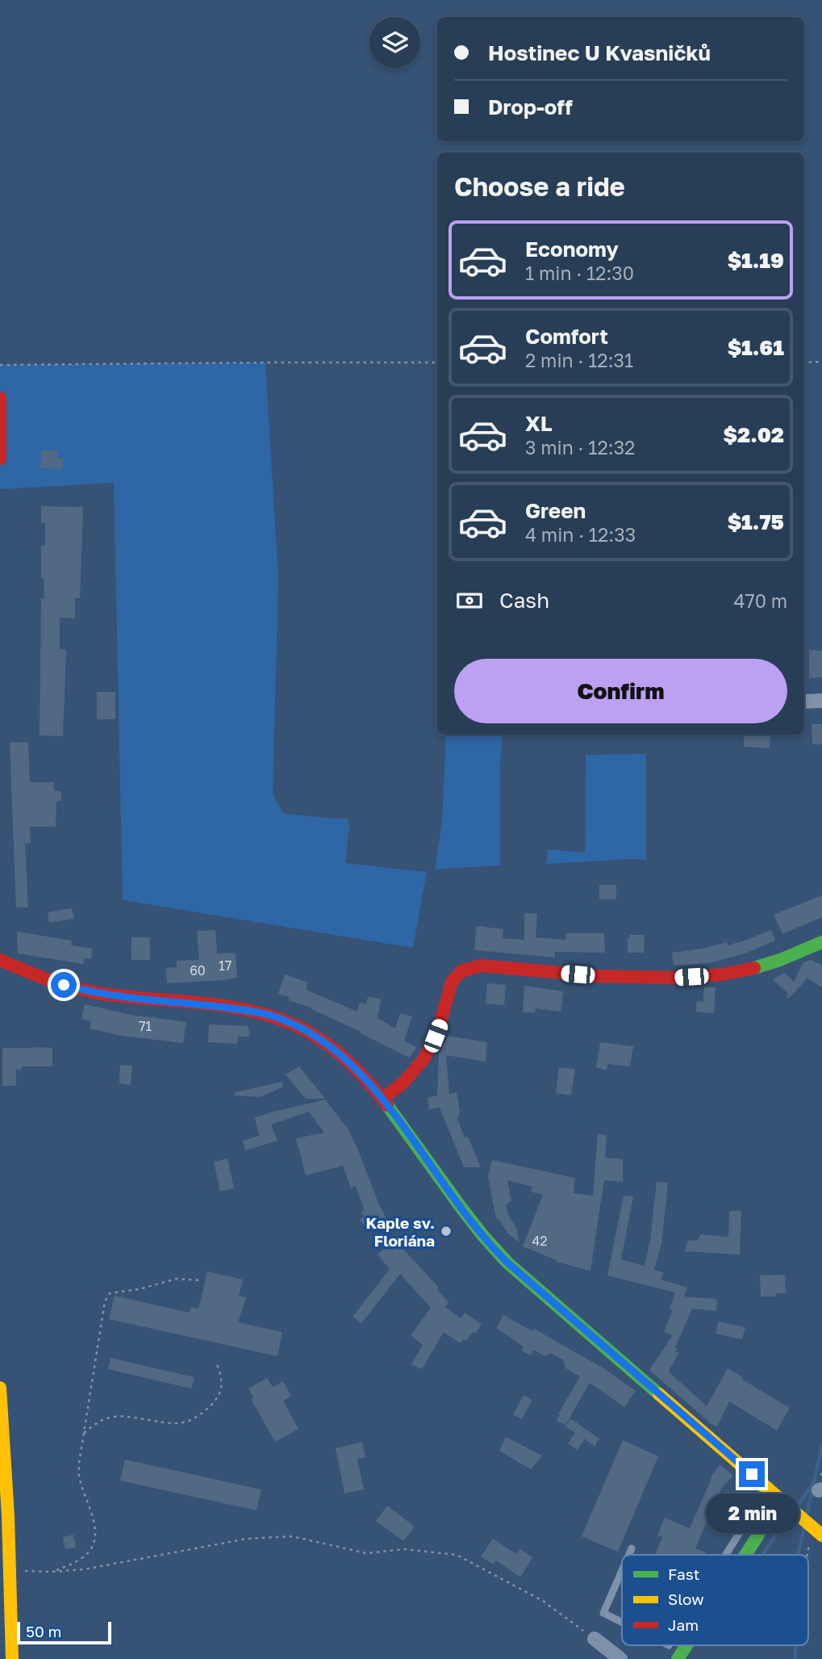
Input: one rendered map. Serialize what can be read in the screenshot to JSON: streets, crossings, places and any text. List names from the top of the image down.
{
  "places": ["Kaple sv. Floriána"],
  "house_numbers": [
    "17",
    "60",
    "71",
    "42"
  ],
  "legend": ["Fast", "Slow", "Jam"],
  "scale_bar": "50 m",
  "page": {
    "banner": ["Hostinec U Kvasničků", "Drop-off"],
    "heading": "Choose a ride",
    "list": [
      {
        "name": "Economy",
        "note": "1 min · 12:30",
        "value": "$1.19"
      },
      {
        "name": "Comfort",
        "note": "2 min · 12:31",
        "value": "$1.61"
      },
      {
        "name": "XL",
        "note": "3 min · 12:32",
        "value": "$2.02"
      },
      {
        "name": "Green",
        "note": "4 min · 12:33",
        "value": "$1.75"
      }
    ],
    "pay": ["Cash", "470 m"],
    "buttons": "Confirm",
    "bubble": "2 min",
    "scale": "50 m"
  }
}
